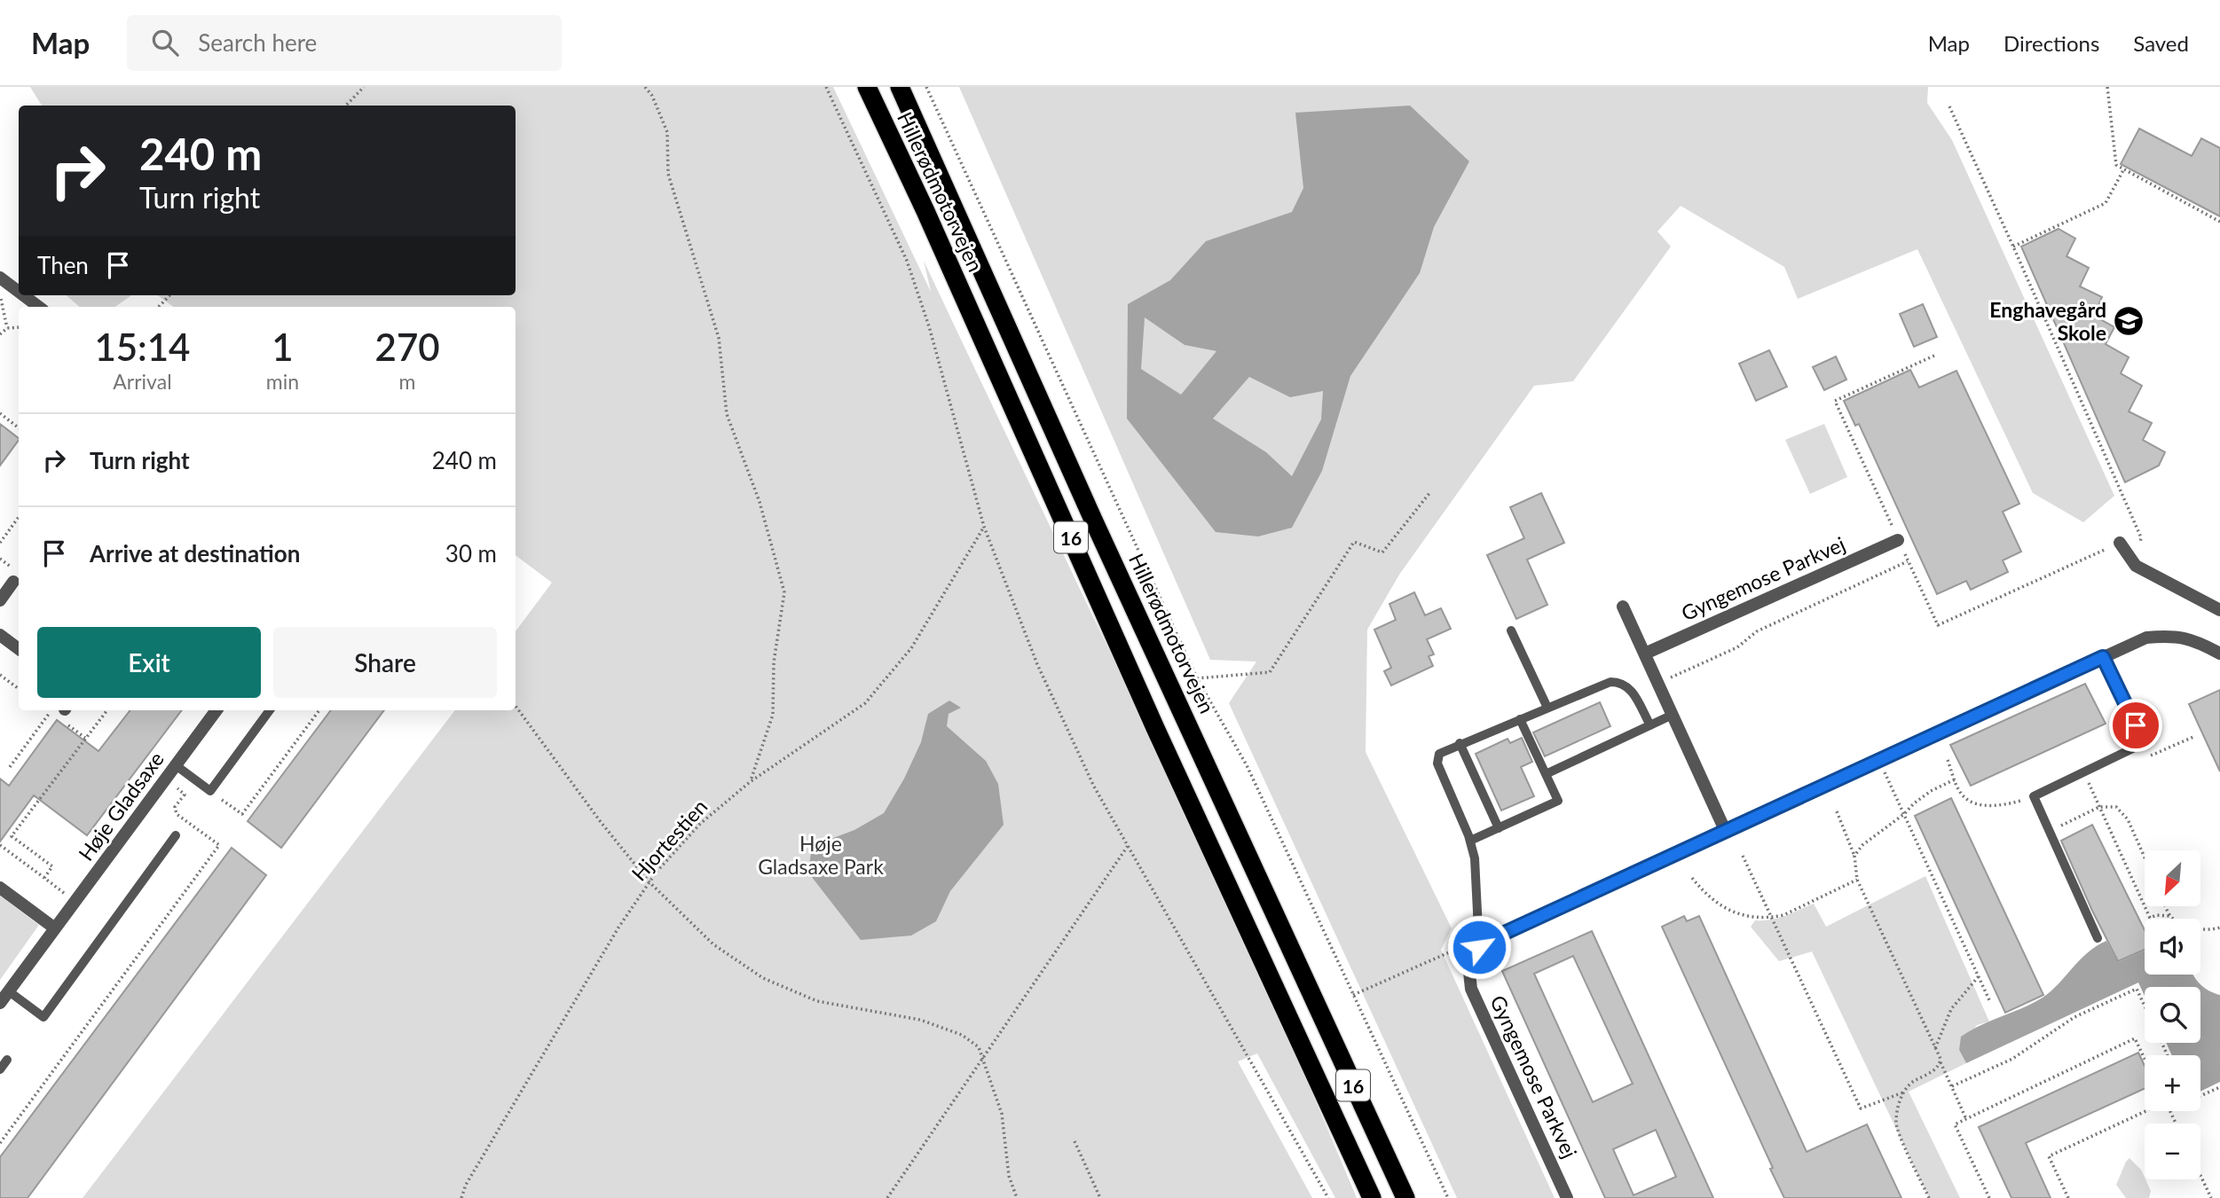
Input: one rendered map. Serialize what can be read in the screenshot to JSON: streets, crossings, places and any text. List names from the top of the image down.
{
  "streets": {
    "highway": ["Hillerødmotorvejen", "16"],
    "street": ["Gyngemose Parkvej", "Høje Gladsaxe"],
    "path": ["Hjortestien"]
  },
  "parks": ["Høje Gladsaxe Park"],
  "places": {
    "school or university": ["Enghavegård Skole"]
  },
  "north": "bottom left",
  "page": {
    "header": "Map",
    "search": "Search here",
    "nav": ["Map", "Directions", "Saved"],
    "turn": ["240 m", "Turn right"],
    "then": "Then",
    "eta": [
      "15:14",
      "Arrival",
      "1",
      "min",
      "270",
      "m"
    ],
    "list": [
      {
        "name": "Turn right",
        "value": "240 m"
      },
      {
        "name": "Arrive at destination",
        "value": "30 m"
      }
    ],
    "buttons": ["Exit", "Share"],
    "map_buttons": ["+", "−"]
  }
}
